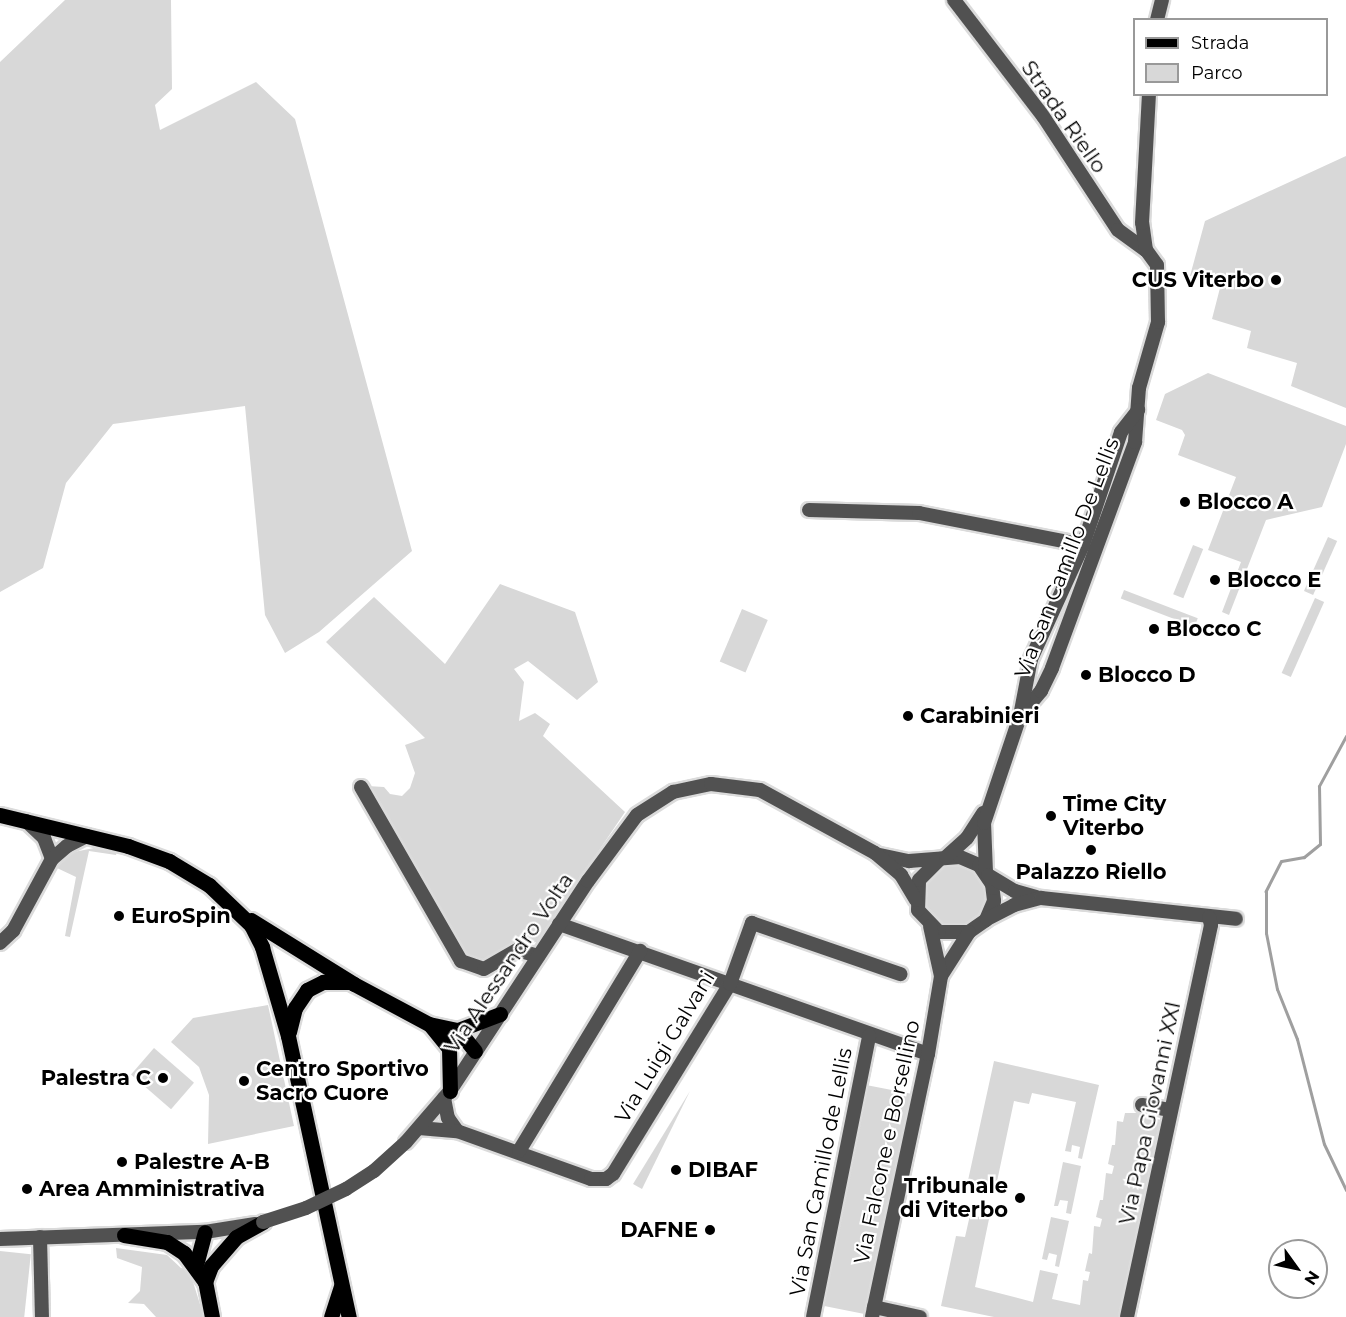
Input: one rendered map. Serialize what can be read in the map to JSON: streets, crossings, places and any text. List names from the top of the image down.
{
  "streets": {
    "street": [
      "Strada Riello",
      "Via San Camillo De Lellis",
      "Via Alessandro Volta",
      "Via Luigi Galvani",
      "Via Papa Giovanni XXI",
      "Via Falcone e Borsellino",
      "Via San Camillo de Lellis"
    ]
  },
  "crossings": [
    ["Strada Riello", "Via San Camillo De Lellis"],
    ["Via San Camillo De Lellis", "Via Alessandro Volta"],
    ["Via San Camillo De Lellis", "Via Falcone e Borsellino"],
    ["Via Alessandro Volta", "Via Luigi Galvani"],
    ["Via Alessandro Volta", "Via Falcone e Borsellino"]
  ],
  "places": [
    "CUS Viterbo",
    "Blocco A",
    "Blocco E",
    "Blocco C",
    "Blocco D",
    "Carabinieri",
    "Time City Viterbo",
    "Palazzo Riello",
    "EuroSpin",
    "Palestra C",
    "Centro Sportivo Sacro Cuore",
    "Palestre A-B",
    "DIBAF",
    "Area Amministrativa",
    "Tribunale di Viterbo",
    "DAFNE"
  ],
  "legend": ["Strada", "Parco"],
  "north": "bottom right"
}
